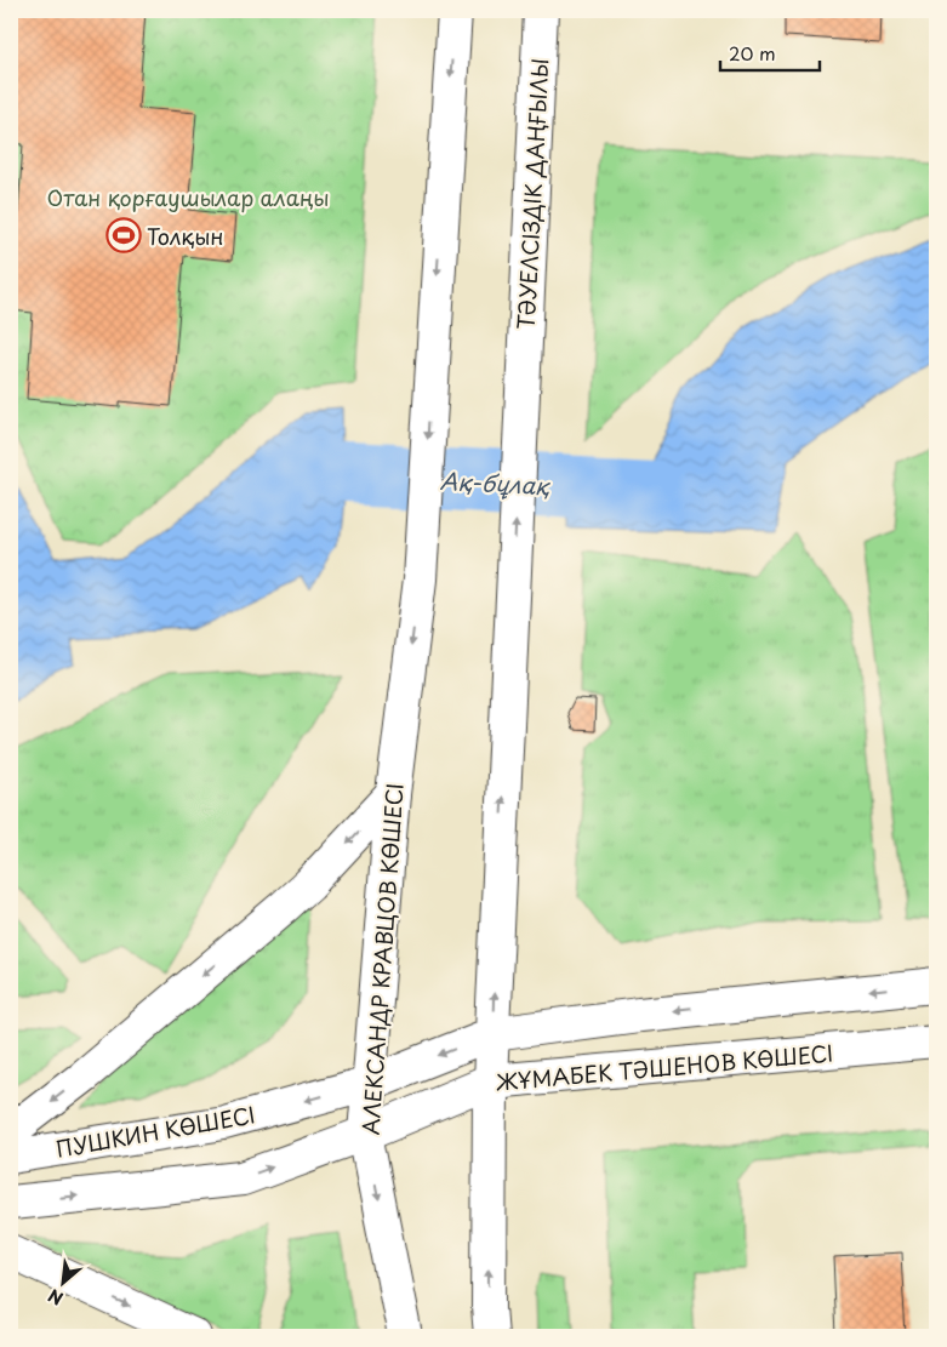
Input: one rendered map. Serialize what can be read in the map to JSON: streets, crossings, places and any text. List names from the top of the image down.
{
  "streets": {
    "main road": [
      "ТӘУЕЛСІЗДІК ДАҢҒЫЛЫ",
      "АЛЕКСАНДР КРАВЦОВ КӨШЕСІ",
      "ЖҰМАБЕК ТӘШЕНОВ КӨШЕСІ",
      "ПУШКИН КӨШЕСІ"
    ]
  },
  "crossings": [
    ["АЛЕКСАНДР КРАВЦОВ КӨШЕСІ", "ЖҰМАБЕК ТӘШЕНОВ КӨШЕСІ"],
    ["АЛЕКСАНДР КРАВЦОВ КӨШЕСІ", "ПУШКИН КӨШЕСІ"]
  ],
  "one_way": ["ТӘУЕЛСІЗДІК ДАҢҒЫЛЫ", "АЛЕКСАНДР КРАВЦОВ КӨШЕСІ"],
  "water": ["Ақ-бұлақ"],
  "parks": ["Отан қорғаушылар алаңы"],
  "places": {
    "sports": ["Толқын"]
  },
  "scale_bar": "20 m",
  "north": "bottom left"
}
